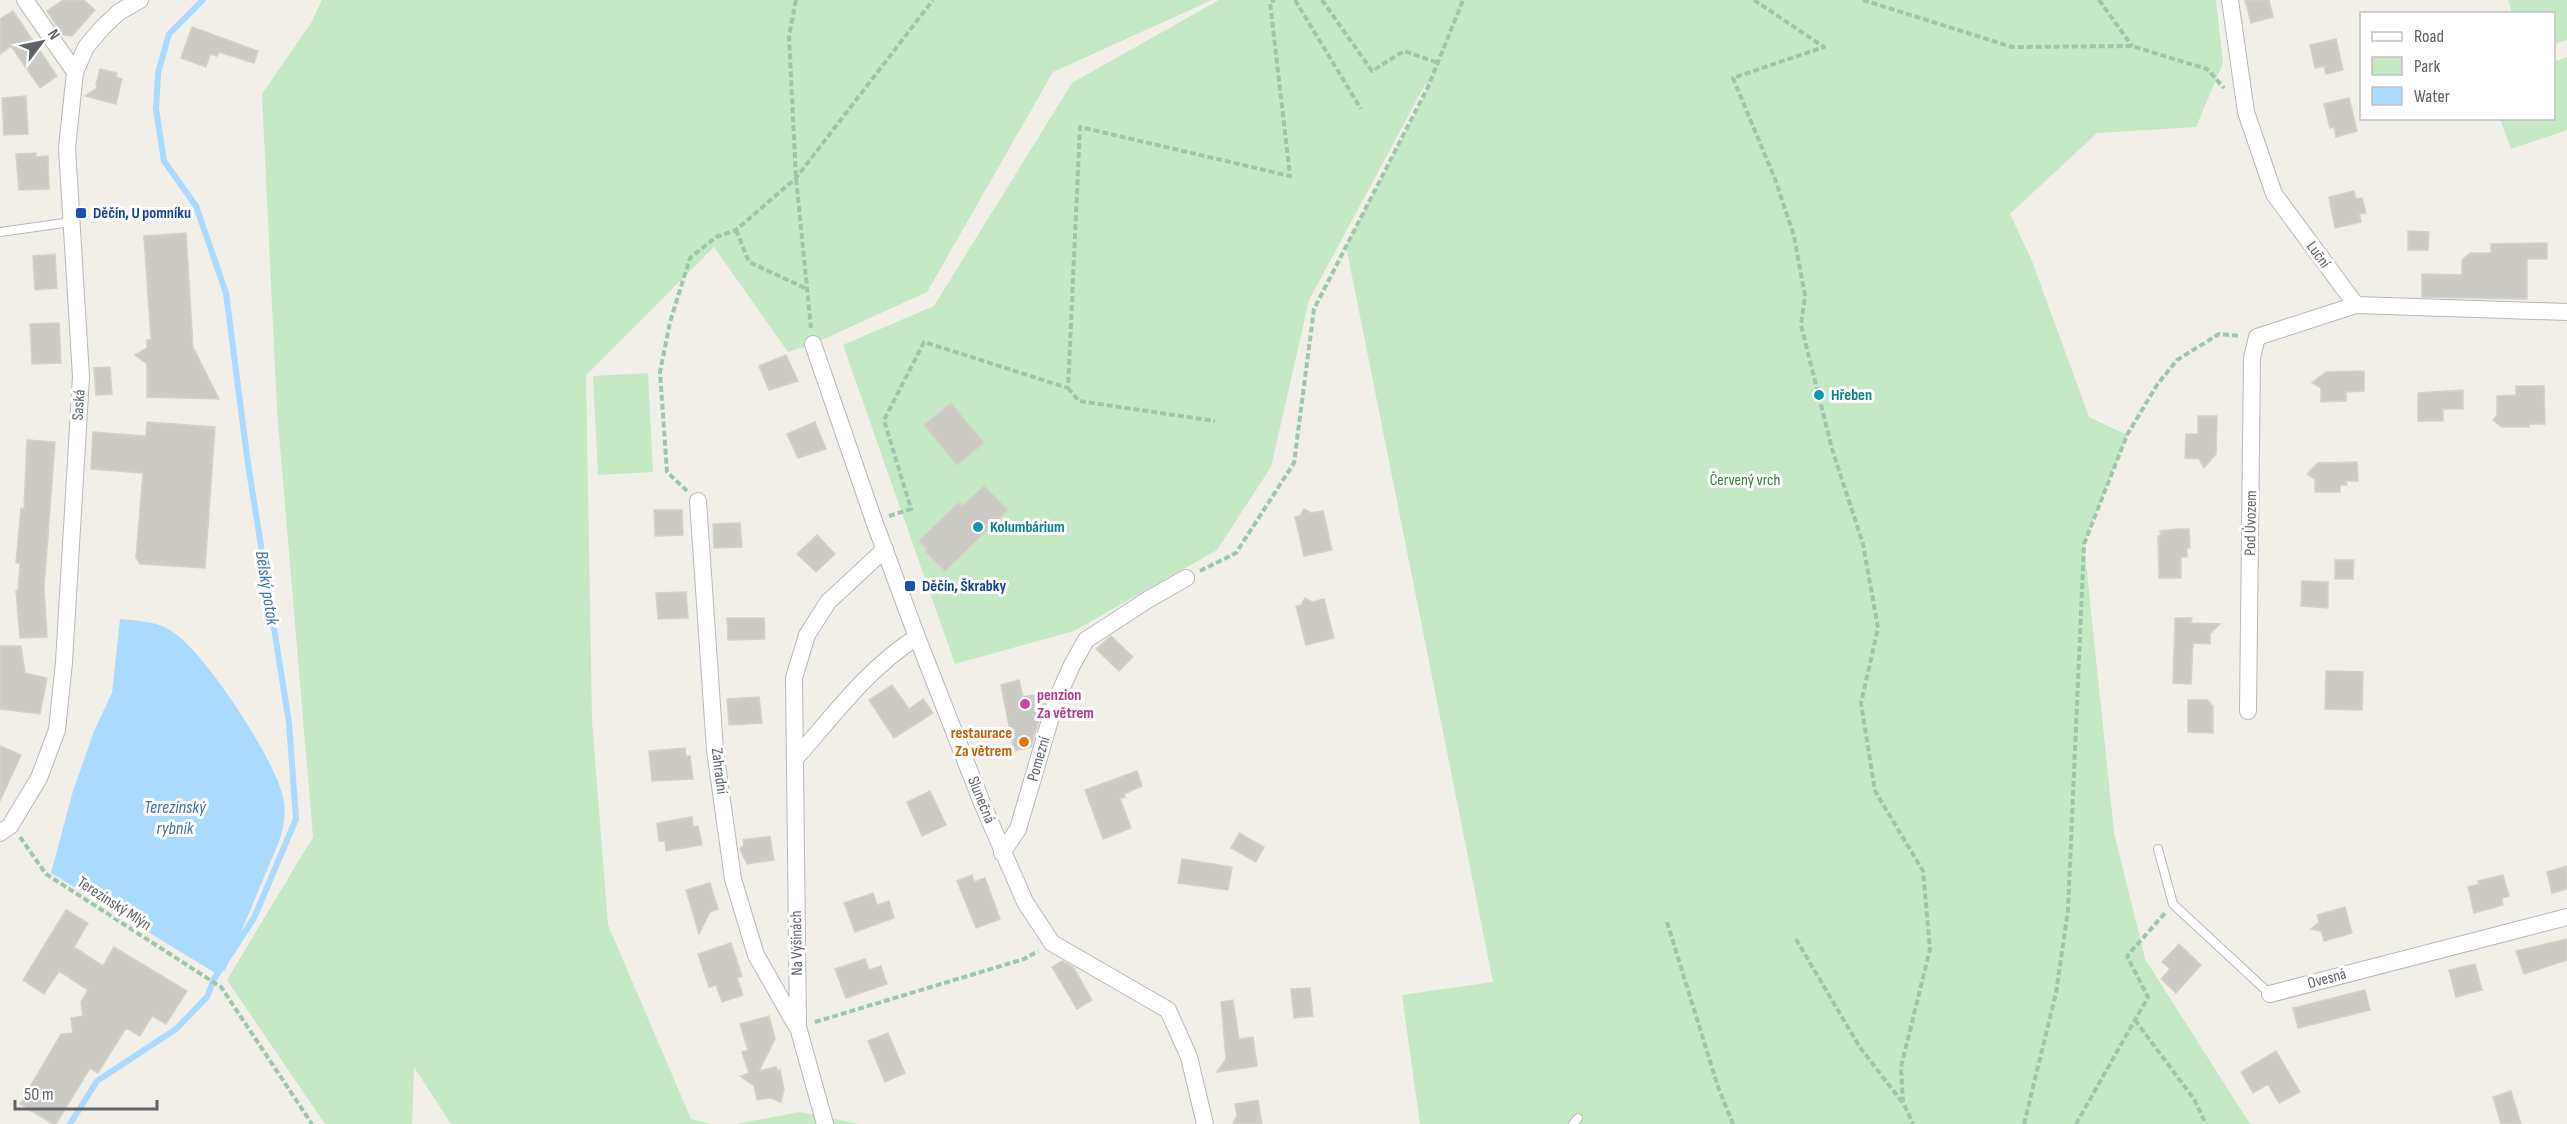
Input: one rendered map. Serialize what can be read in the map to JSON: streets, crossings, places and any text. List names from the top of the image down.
{
  "streets": {
    "street": [
      "Luční",
      "Saská",
      "Pod Úvozem",
      "Pomezní",
      "Zahradní",
      "Slunečná",
      "Na Výšinách",
      "Ovesná"
    ],
    "path": ["Terezínský Mlýn"]
  },
  "crossings": [
    ["Saská", "Terezínský Mlýn"],
    ["Pomezní", "Slunečná"],
    ["Zahradní", "Na Výšinách"],
    ["Slunečná", "Na Výšinách"]
  ],
  "water": ["Bělský potok", "Terezínský rybník"],
  "parks": ["Červený vrch"],
  "places": {
    "transit": ["Děčín, U pomníku", "Děčín, Škrabky"],
    "other": [
      "Hřeben",
      "Kolumbárium",
      "penzion Za větrem",
      "restaurace Za větrem"
    ]
  },
  "legend": ["Road", "Park", "Water"],
  "scale_bar": "50 m",
  "north": "top right"
}
